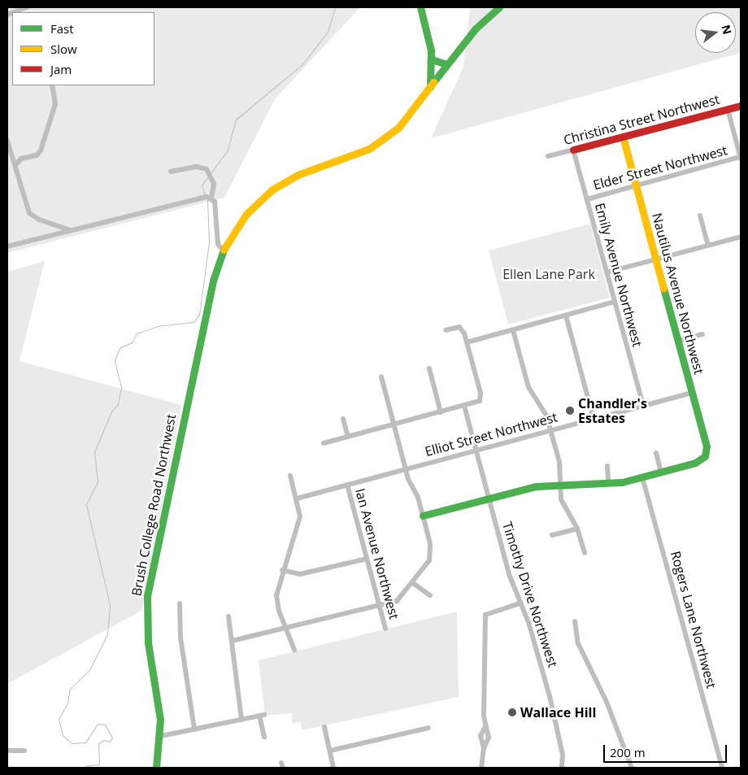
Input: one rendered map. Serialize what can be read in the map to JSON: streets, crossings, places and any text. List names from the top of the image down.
{
  "streets": {
    "street": [
      "Christina Street Northwest",
      "Elder Street Northwest",
      "Emily Avenue Northwest",
      "Nautilus Avenue Northwest",
      "Elliot Street Northwest",
      "Brush College Road Northwest",
      "Ian Avenue Northwest",
      "Timothy Drive Northwest",
      "Rogers Lane Northwest"
    ]
  },
  "crossings": [
    ["Christina Street Northwest", "Emily Avenue Northwest"],
    ["Christina Street Northwest", "Nautilus Avenue Northwest"],
    ["Elder Street Northwest", "Emily Avenue Northwest"],
    ["Elder Street Northwest", "Nautilus Avenue Northwest"],
    ["Emily Avenue Northwest", "Elliot Street Northwest"],
    ["Nautilus Avenue Northwest", "Elliot Street Northwest"],
    ["Elliot Street Northwest", "Ian Avenue Northwest"],
    ["Elliot Street Northwest", "Timothy Drive Northwest"]
  ],
  "parks": ["Ellen Lane Park"],
  "places": ["Chandler's Estates", "Wallace Hill"],
  "legend": ["Fast", "Slow", "Jam"],
  "scale_bar": "200 m",
  "north": "right"
}
